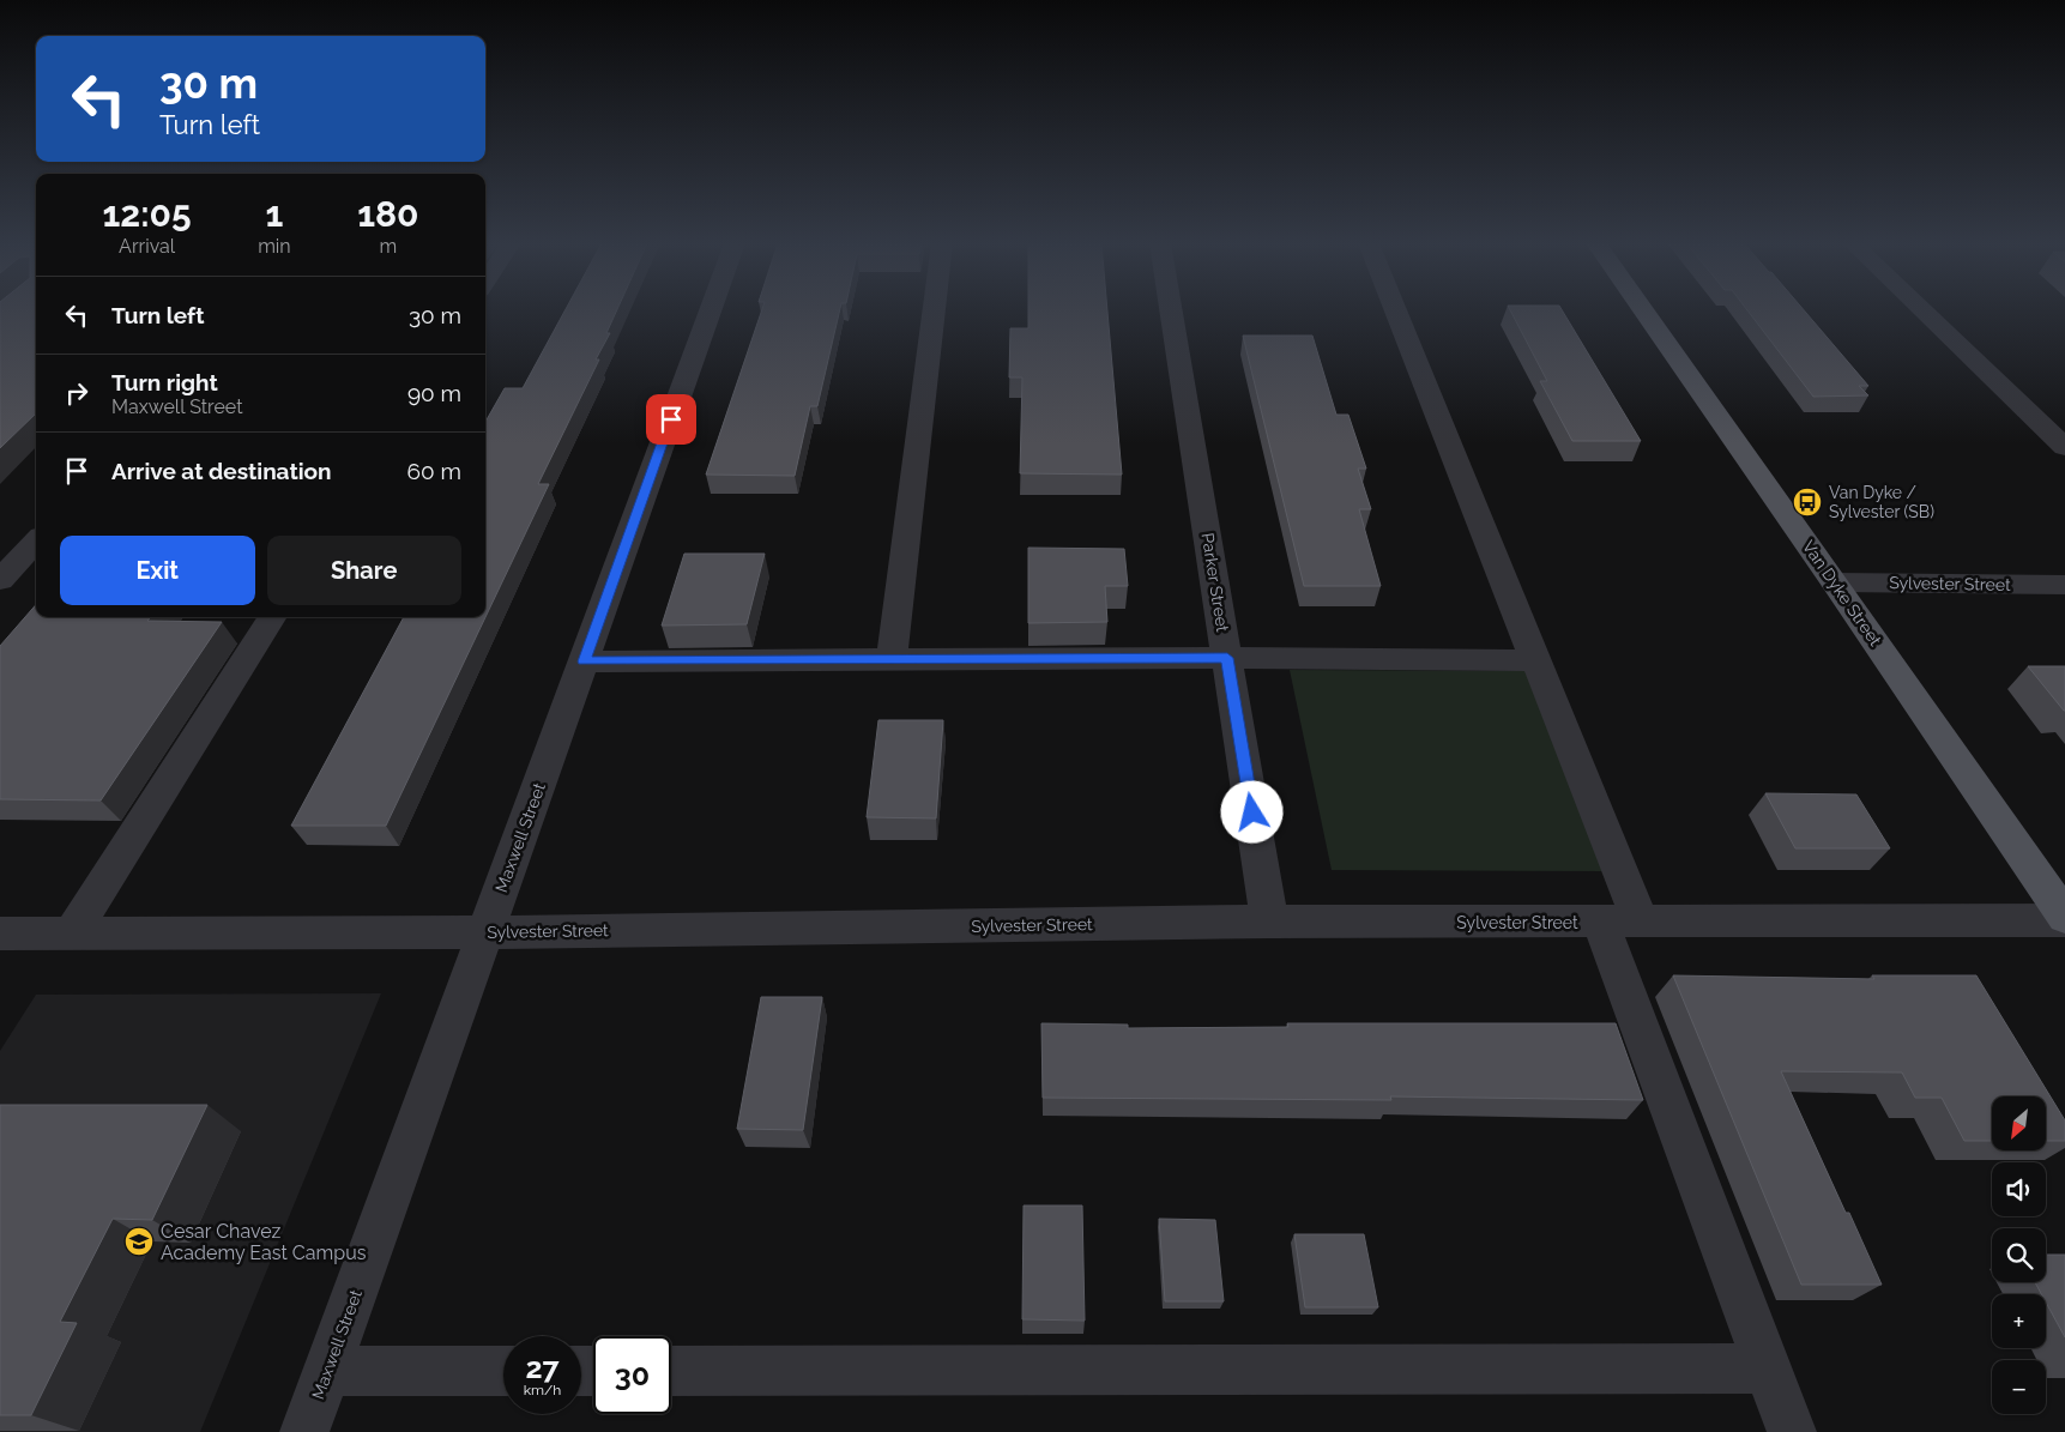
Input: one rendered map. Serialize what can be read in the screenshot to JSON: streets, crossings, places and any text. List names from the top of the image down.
{
  "streets": {
    "main road": ["Van Dyke Street"],
    "street": ["Parker Street", "Sylvester Street", "Maxwell Street"]
  },
  "crossings": [
    ["Parker Street", "Sylvester Street"],
    ["Sylvester Street", "Van Dyke Street"],
    ["Sylvester Street", "Maxwell Street"]
  ],
  "places": {
    "bus stop": ["Van Dyke / Sylvester (SB)"],
    "school or university": ["Cesar Chavez Academy East Campus"]
  },
  "north": "bottom left",
  "page": {
    "turn": ["30 m", "Turn left"],
    "eta": [
      "12:05",
      "Arrival",
      "1",
      "min",
      "180",
      "m"
    ],
    "list": [
      {
        "name": "Turn left",
        "value": "30 m"
      },
      {
        "name": "Turn right",
        "note": "Maxwell Street",
        "value": "90 m"
      },
      {
        "name": "Arrive at destination",
        "value": "60 m"
      }
    ],
    "buttons": ["Exit", "Share"],
    "map_buttons": ["+", "−"],
    "speed": "27 km/h",
    "limit": "30"
  }
}
